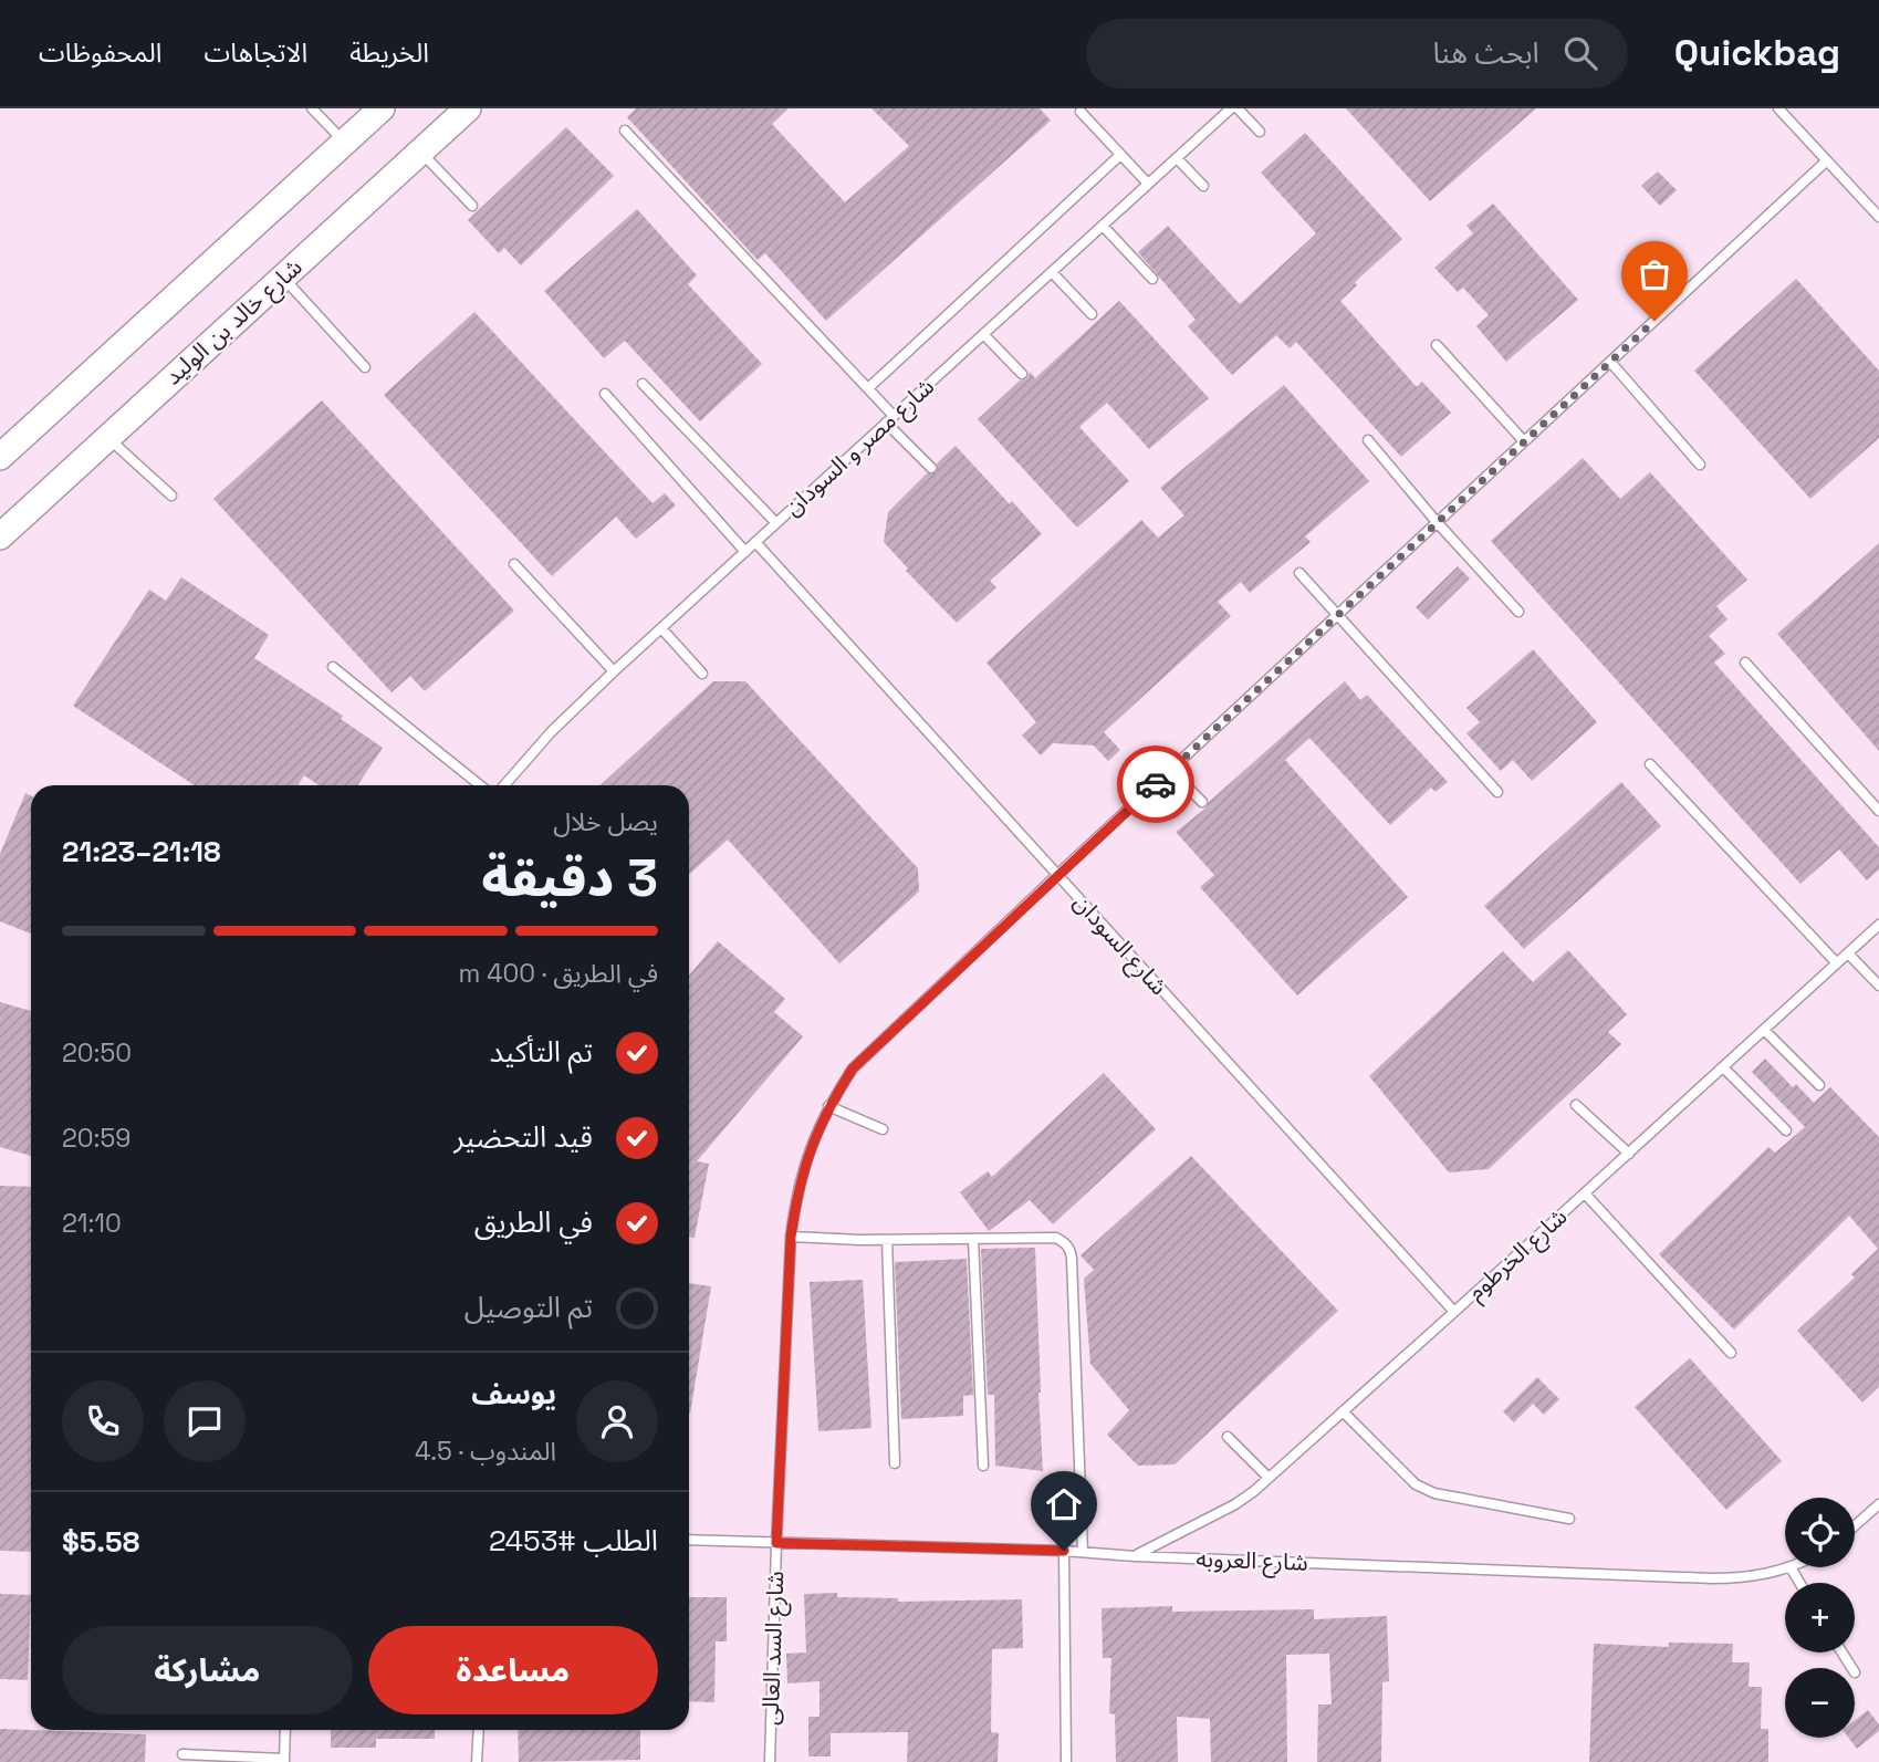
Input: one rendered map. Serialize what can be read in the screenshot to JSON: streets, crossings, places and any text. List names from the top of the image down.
{
  "streets": {
    "main road": ["شارع خالد بن الوليد"],
    "lane": [
      "شارع مصر و السودان",
      "شارع السودان",
      "شارع الخرطوم",
      "شارع العروبه",
      "شارع السد العالى"
    ]
  },
  "crossings": [
    ["شارع مصر و السودان", "شارع السودان"],
    ["شارع السودان", "شارع الخرطوم"],
    ["شارع السودان", "شارع السد العالى"],
    ["شارع الخرطوم", "شارع العروبه"],
    ["شارع العروبه", "شارع السد العالى"]
  ],
  "page": {
    "header": "Quickbag",
    "search": "ابحث هنا",
    "nav": ["الخريطة", "الاتجاهات", "المحفوظات"],
    "heading": ["3 دقيقة", "يصل خلال", "21:18–21:23"],
    "panel": [
      "يوسف",
      "المندوب · 4.5",
      "الطلب #2453",
      "$5.58"
    ],
    "bar": "في الطريق · 400 m",
    "list": [
      ["تم التأكيد", "20:50"],
      ["قيد التحضير", "20:59"],
      ["في الطريق", "21:10"],
      "تم التوصيل"
    ],
    "map_buttons": ["+", "−"],
    "buttons": ["مساعدة", "مشاركة"]
  }
}
